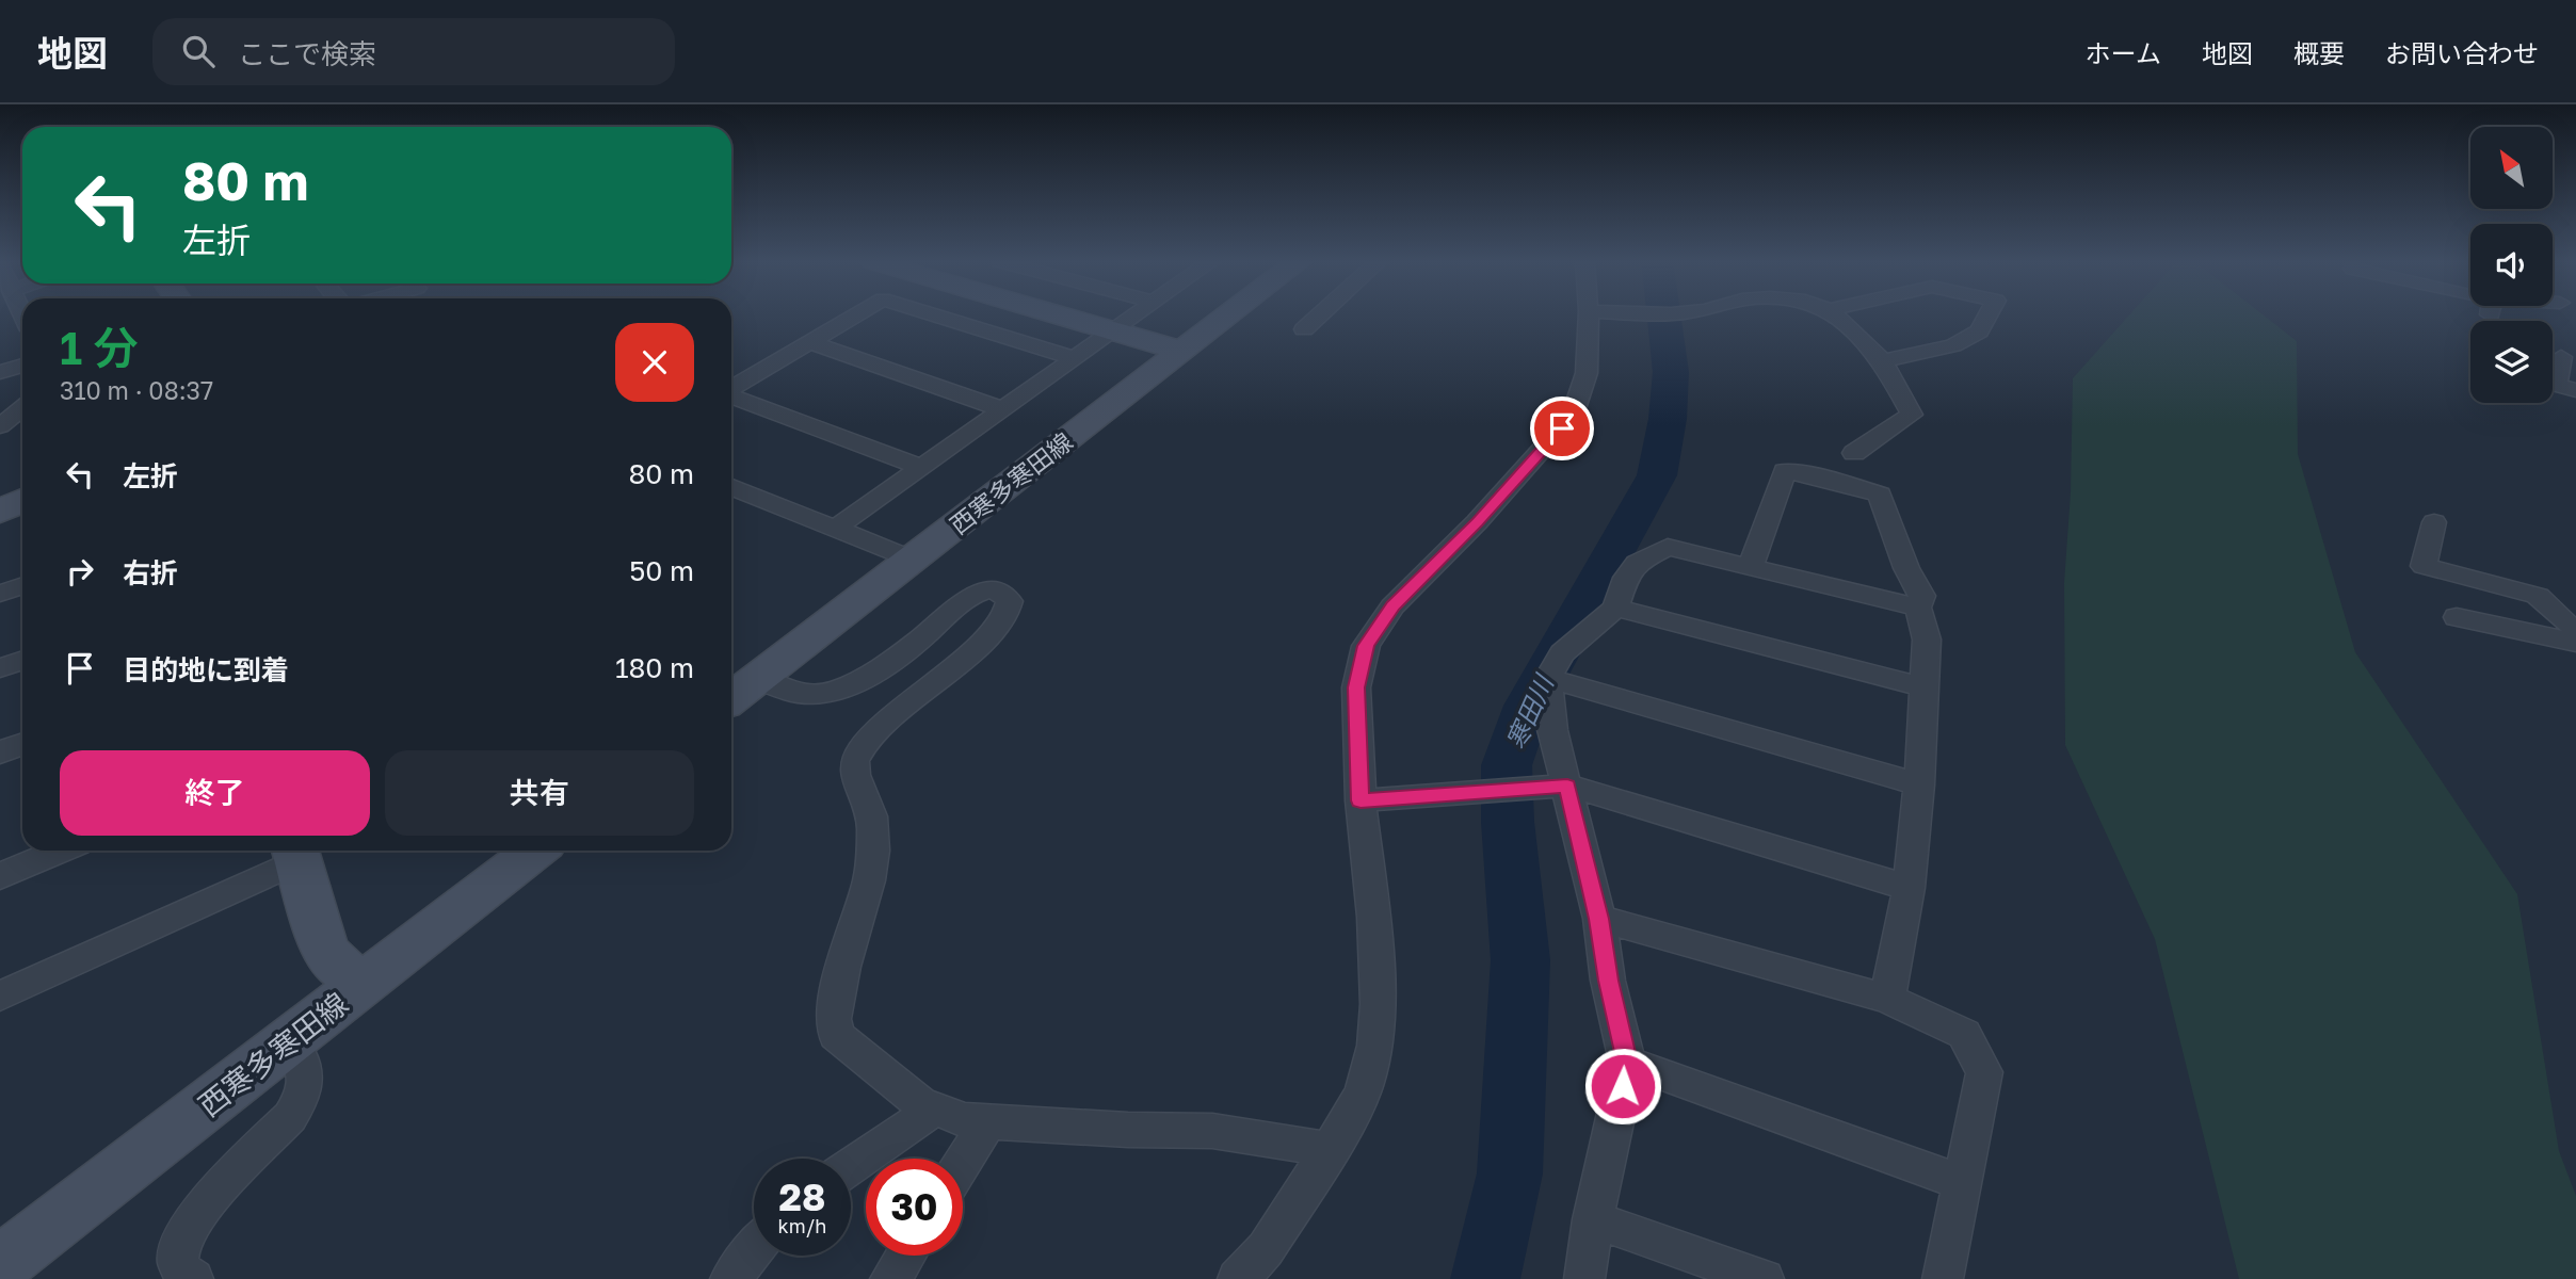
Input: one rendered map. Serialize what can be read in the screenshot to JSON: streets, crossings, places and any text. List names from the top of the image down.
{
  "streets": {
    "main road": ["西寒多寒田線"]
  },
  "water": ["寒田川"],
  "north": "top left",
  "page": {
    "header": "地図",
    "search": "ここで検索",
    "nav": [
      "ホーム",
      "地図",
      "概要",
      "お問い合わせ"
    ],
    "turn": ["80 m", "左折"],
    "heading": ["1 分", "310 m · 08:37"],
    "list": [
      {
        "name": "左折",
        "value": "80 m"
      },
      {
        "name": "右折",
        "value": "50 m"
      },
      {
        "name": "目的地に到着",
        "value": "180 m"
      }
    ],
    "buttons": ["終了", "共有"],
    "speed": "28 km/h",
    "limit": "30"
  }
}
